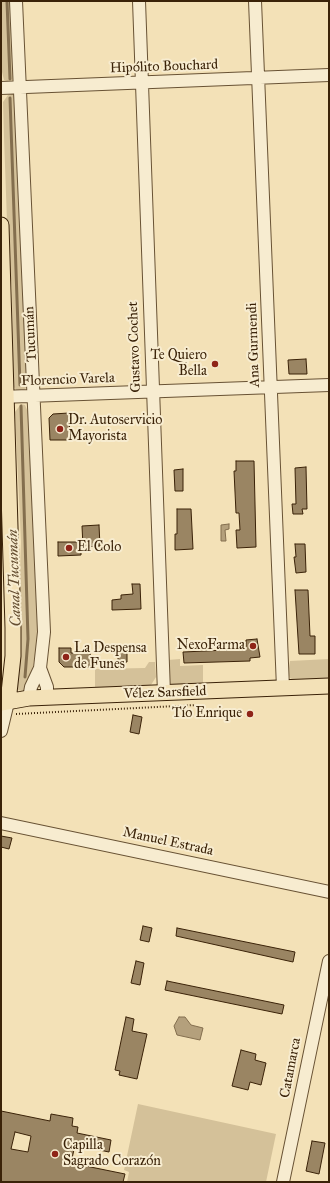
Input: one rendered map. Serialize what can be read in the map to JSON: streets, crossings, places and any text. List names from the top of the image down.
{
  "streets": {
    "main road": ["Tucumán", "Vélez Sarsfield"],
    "street": [
      "Hipólito Bouchard",
      "Ana Gurmendi",
      "Gustavo Cochet",
      "Florencio Varela",
      "Manuel Estrada",
      "Catamarca"
    ]
  },
  "crossings": [
    ["Hipólito Bouchard", "Tucumán"],
    ["Hipólito Bouchard", "Ana Gurmendi"],
    ["Hipólito Bouchard", "Gustavo Cochet"],
    ["Tucumán", "Florencio Varela"],
    ["Tucumán", "Vélez Sarsfield"],
    ["Ana Gurmendi", "Florencio Varela"],
    ["Ana Gurmendi", "Vélez Sarsfield"],
    ["Gustavo Cochet", "Florencio Varela"],
    ["Gustavo Cochet", "Vélez Sarsfield"]
  ],
  "water": ["Canal Tucumán"],
  "places": [
    "Te Quiero Bella",
    "Dr. Autoservicio Mayorista",
    "El Colo",
    "NexoFarma",
    "La Despensa de Funes",
    "Tío Enrique",
    "Capilla Sagrado Corazón"
  ]
}
